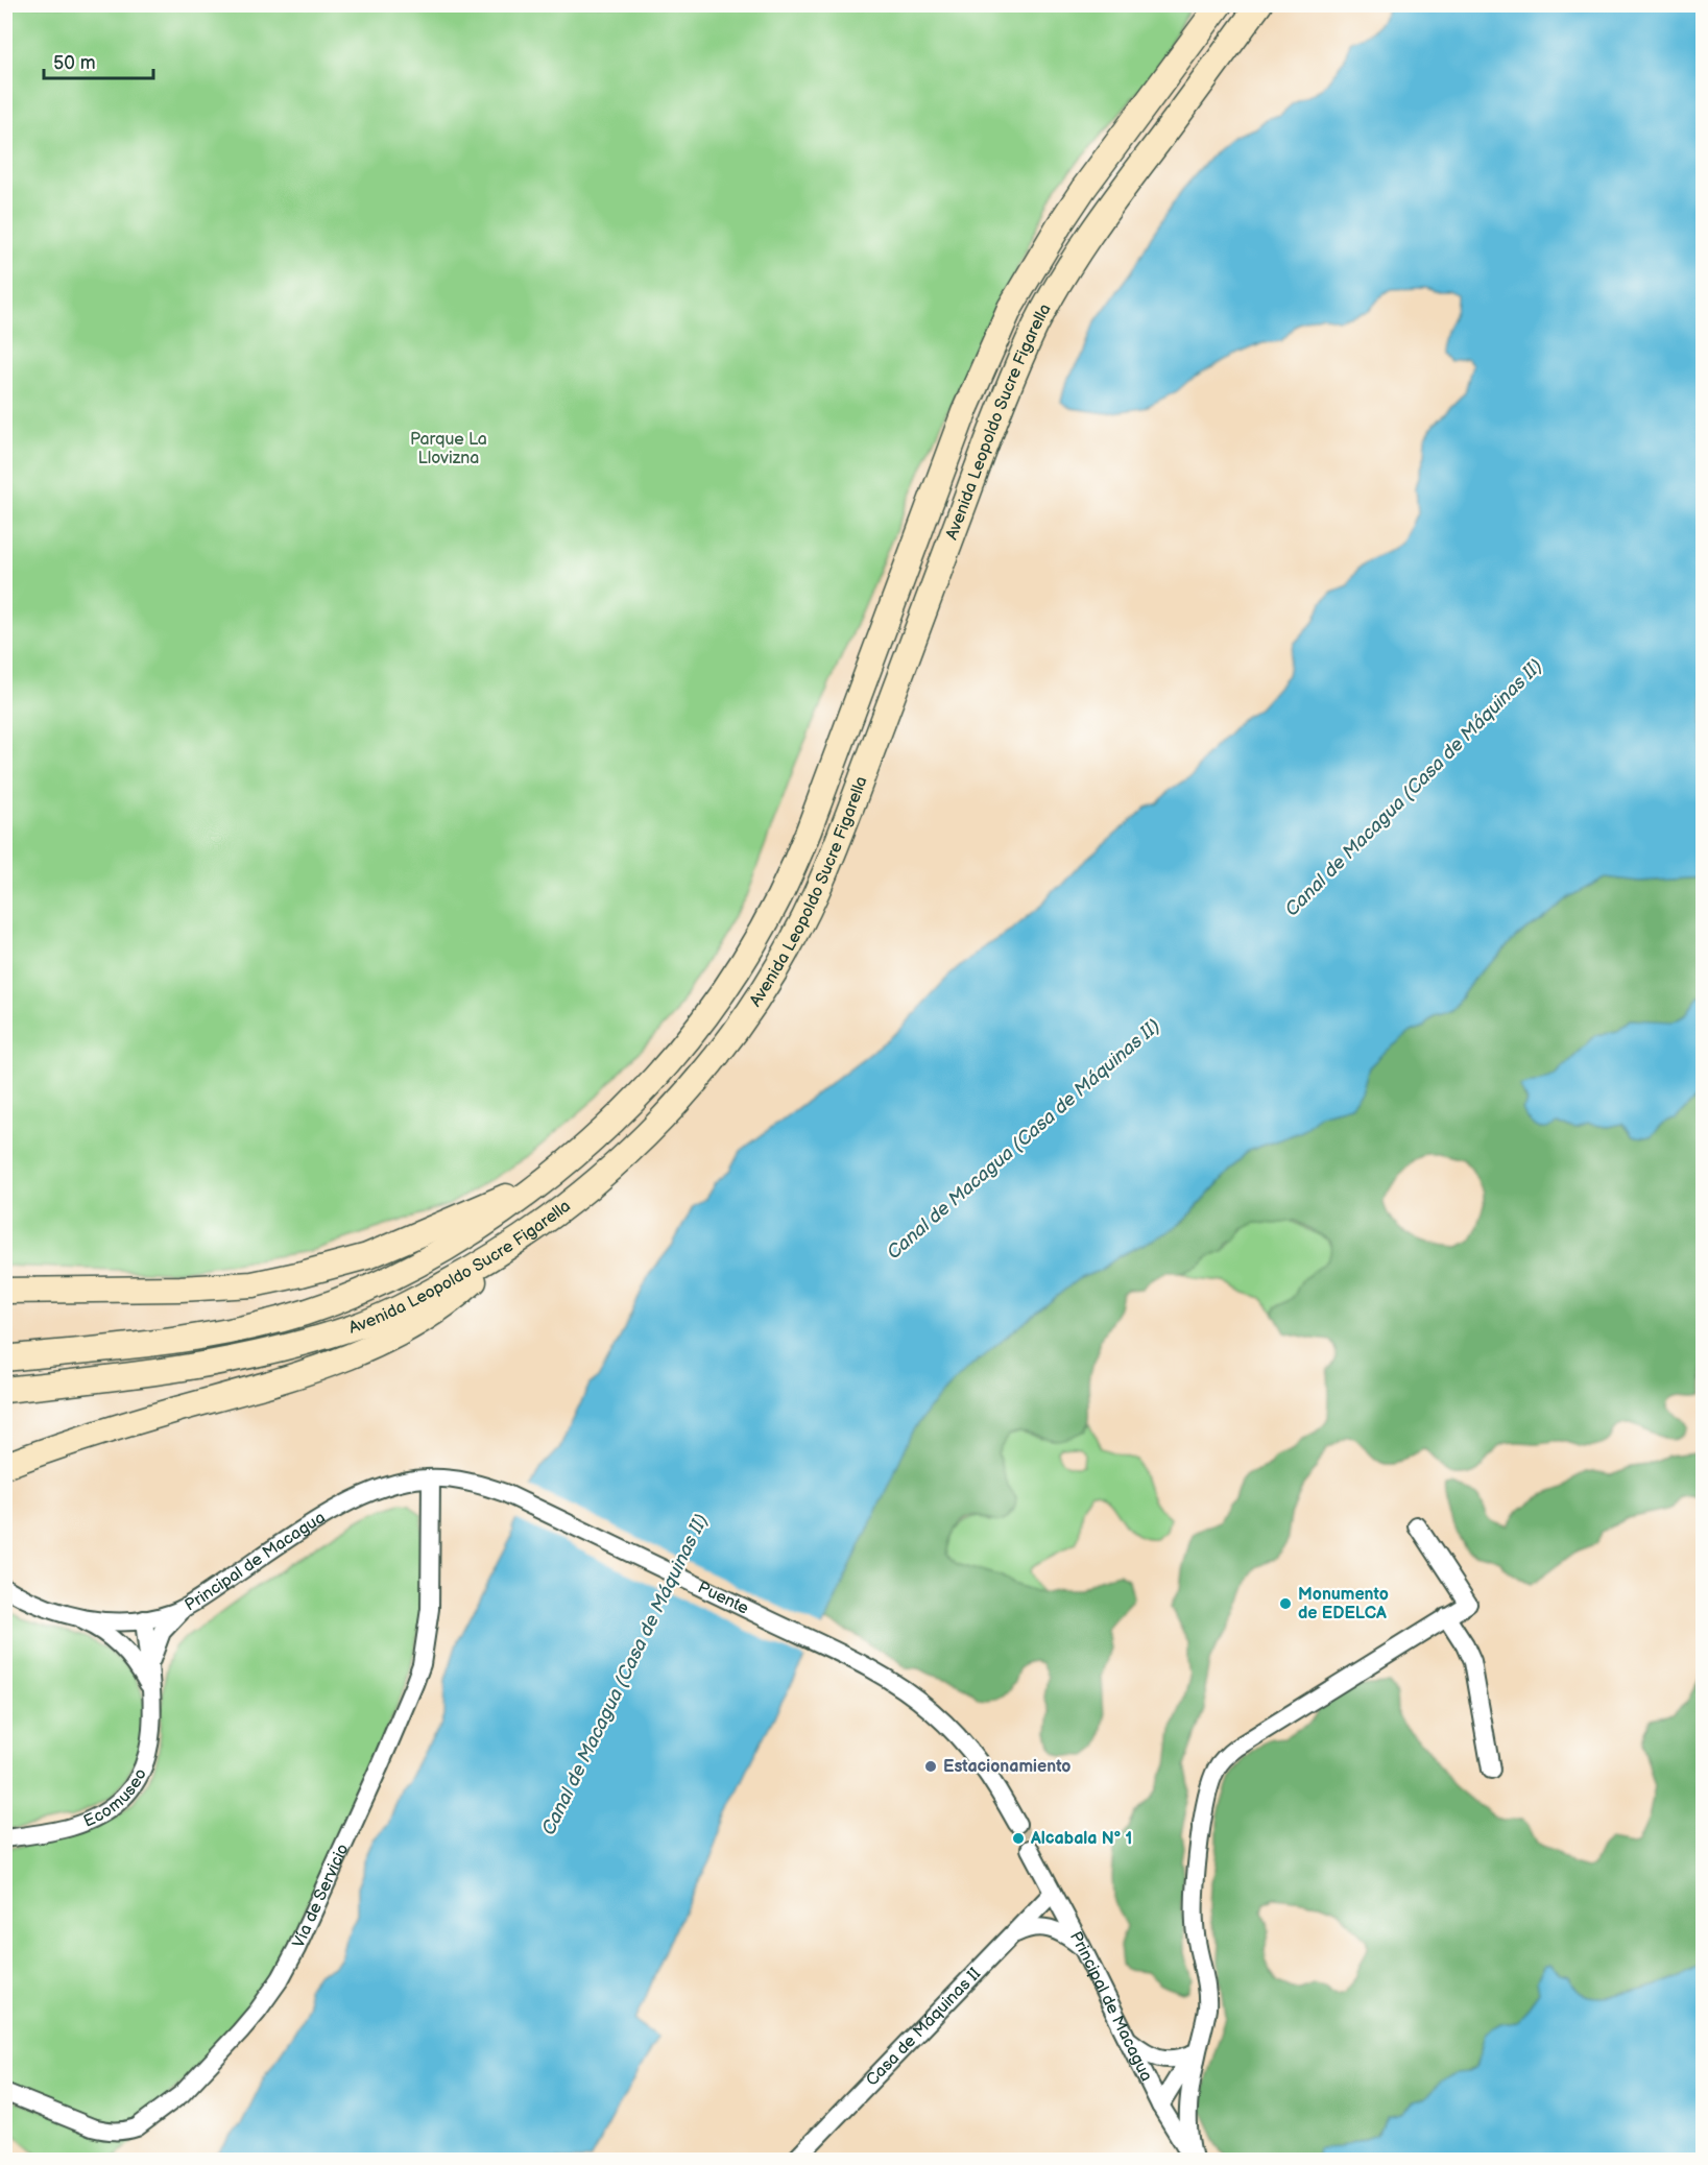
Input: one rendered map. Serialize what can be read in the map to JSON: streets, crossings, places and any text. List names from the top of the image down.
{
  "streets": {
    "main road": ["Avenida Leopoldo Sucre Figarella"],
    "street": [
      "Principal de Macagua",
      "Puente",
      "Ecomuseo",
      "Vía de Servicio",
      "Casa de Máquinas II"
    ]
  },
  "crossings": [
    ["Principal de Macagua", "Puente"],
    ["Principal de Macagua", "Ecomuseo"],
    ["Principal de Macagua", "Vía de Servicio"],
    ["Principal de Macagua", "Casa de Máquinas II"]
  ],
  "water": ["Canal de Macagua (Casa de Máquinas II)"],
  "parks": ["Parque La Llovizna"],
  "places": ["Monumento de EDELCA", "Estacionamiento", "Alcabala Nº 1"],
  "scale_bar": "50 m"
}
